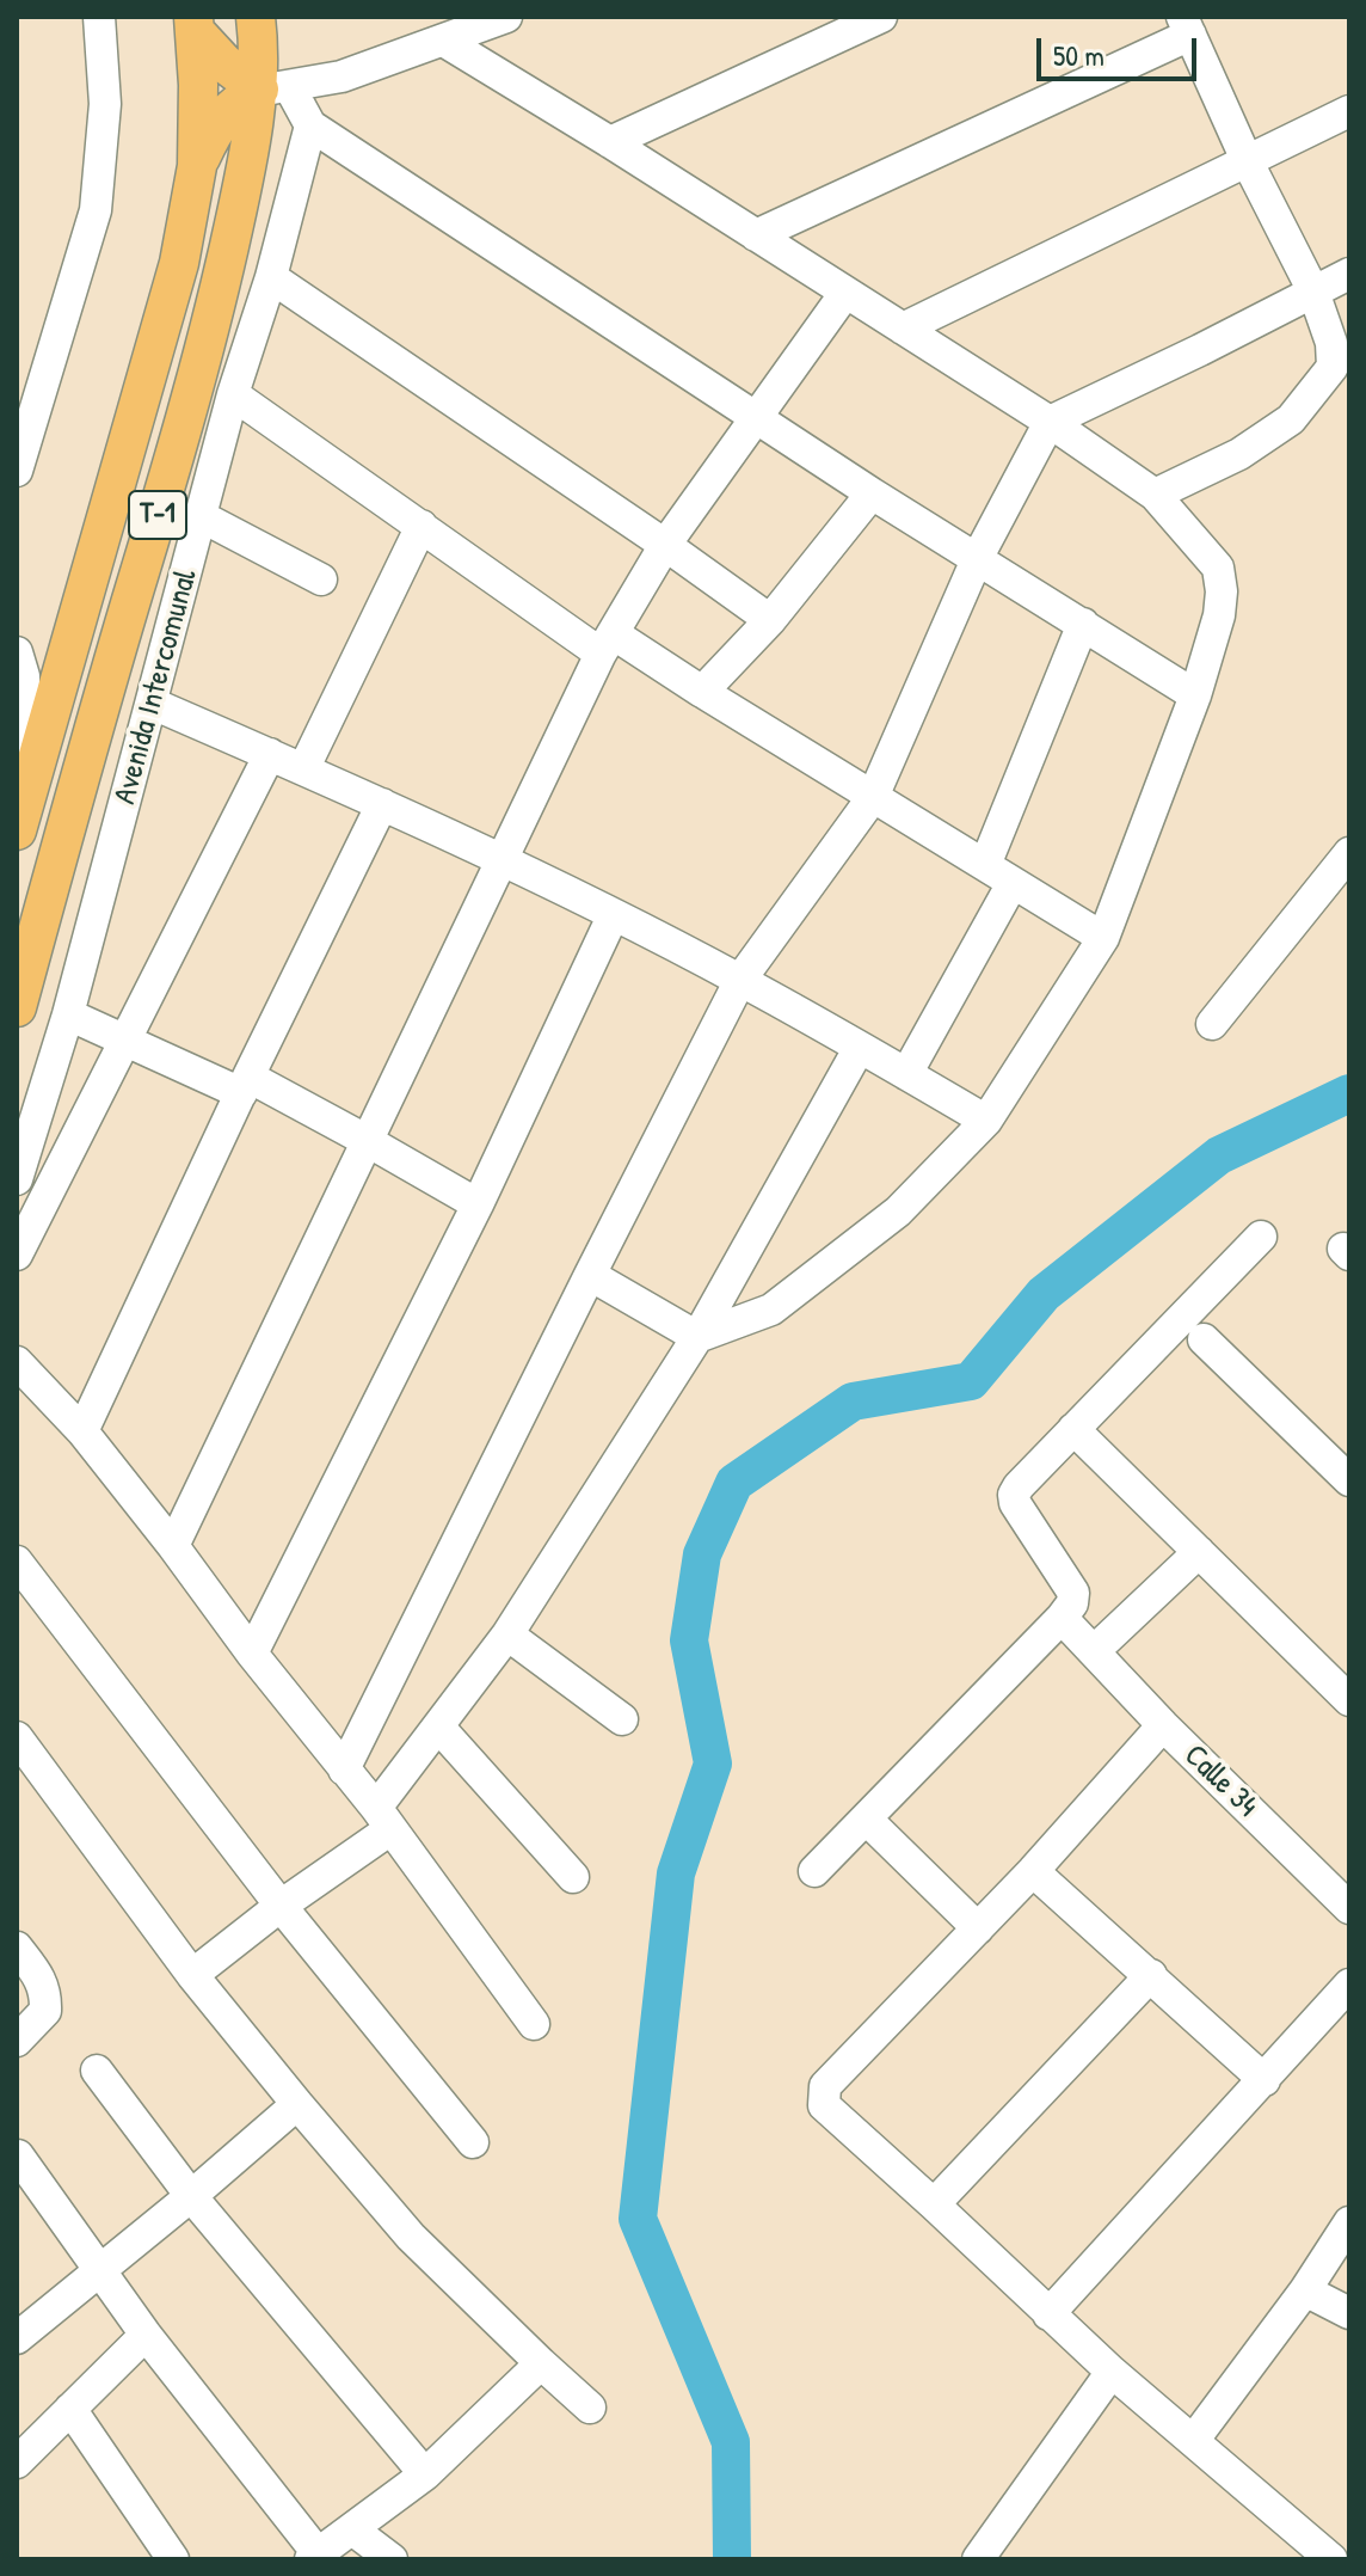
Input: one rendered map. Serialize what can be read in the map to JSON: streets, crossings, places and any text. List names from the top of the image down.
{
  "streets": {
    "main road": ["T-1", "Avenida Intercomunal"],
    "street": ["Calle 34"]
  },
  "scale_bar": "50 m"
}
